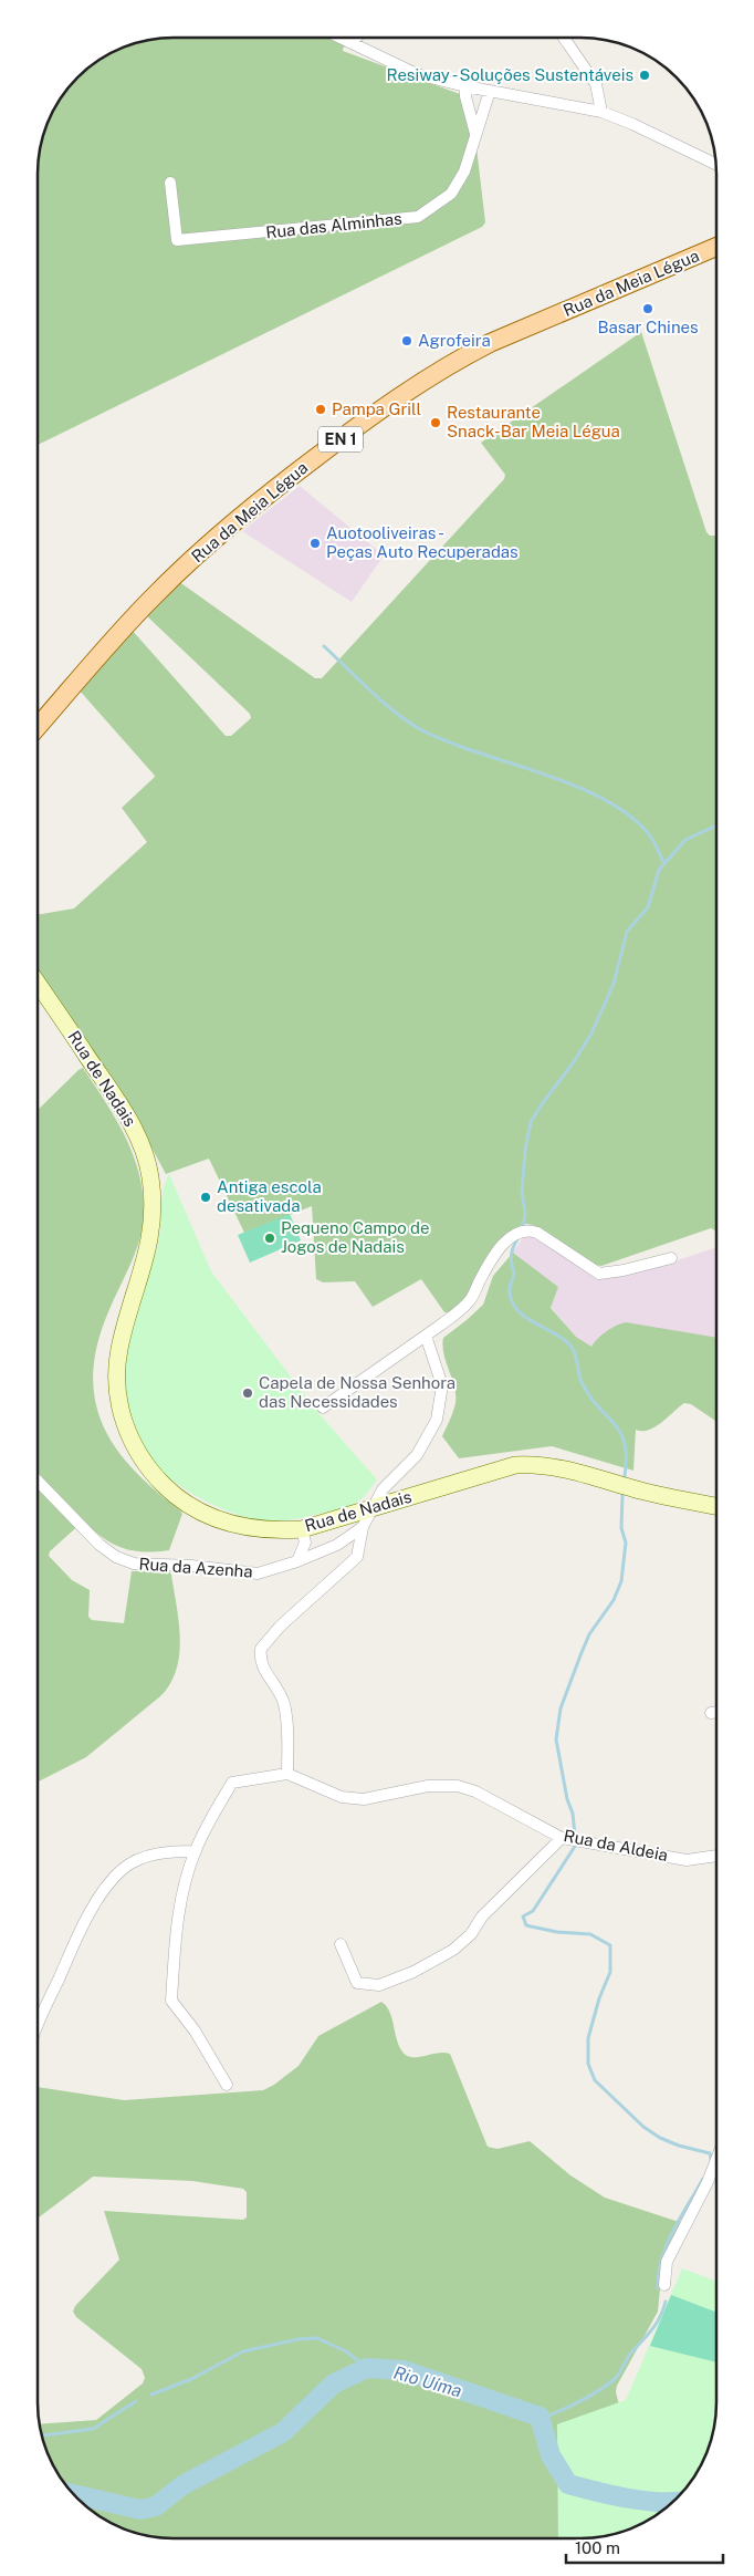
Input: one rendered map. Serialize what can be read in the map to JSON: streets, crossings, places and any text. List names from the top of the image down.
{
  "streets": {
    "main road": ["Rua da Meia Légua", "EN 1"],
    "street": [
      "Rua das Alminhas",
      "Rua de Nadais",
      "Rua da Azenha",
      "Rua da Aldeia"
    ]
  },
  "water": ["Rio Uíma"],
  "places": [
    "Resiway - Soluções Sustentáveis",
    "Basar Chines",
    "Agrofeira",
    "Pampa Grill",
    "Restaurante Snack-Bar Meia Légua",
    "Auotooliveiras - Peças Auto Recuperadas",
    "Antiga escola desativada",
    "Pequeno Campo de Jogos de Nadais",
    "Capela de Nossa Senhora das Necessidades"
  ],
  "scale_bar": "100 m"
}
